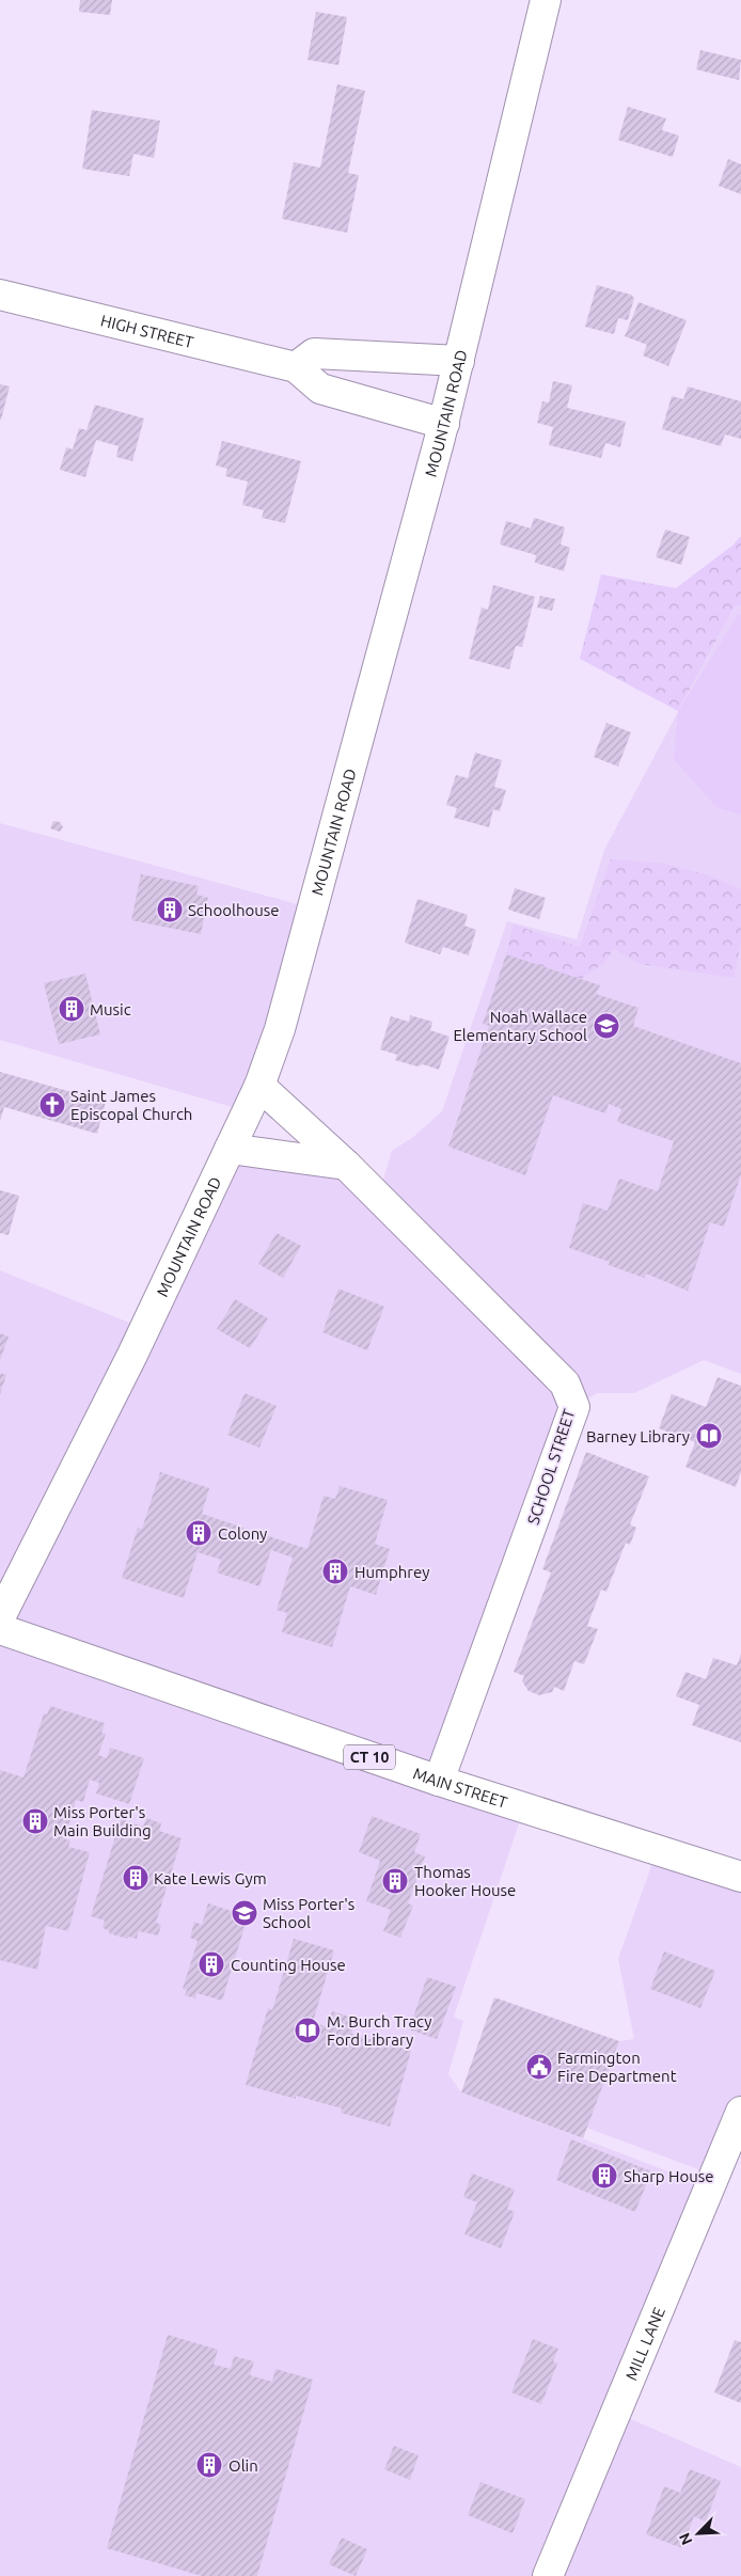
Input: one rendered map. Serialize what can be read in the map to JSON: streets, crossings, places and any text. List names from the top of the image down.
{
  "streets": {
    "main road": [
      "HIGH STREET",
      "MOUNTAIN ROAD",
      "SCHOOL STREET",
      "CT 10",
      "MAIN STREET",
      "MILL LANE"
    ]
  },
  "crossings": [
    ["HIGH STREET", "MOUNTAIN ROAD"],
    ["MOUNTAIN ROAD", "SCHOOL STREET"],
    ["SCHOOL STREET", "MAIN STREET"]
  ],
  "places": {
    "building": [
      "Schoolhouse",
      "Music",
      "Colony",
      "Humphrey",
      "Miss Porter's Main Building",
      "Kate Lewis Gym",
      "Thomas Hooker House",
      "Counting House",
      "Sharp House",
      "Olin"
    ],
    "school or university": ["Noah Wallace Elementary School", "Miss Porter's School"],
    "church": ["Saint James Episcopal Church"],
    "library": ["Barney Library", "M. Burch Tracy Ford Library"],
    "public building": ["Farmington Fire Department"]
  },
  "north": "bottom left"
}
